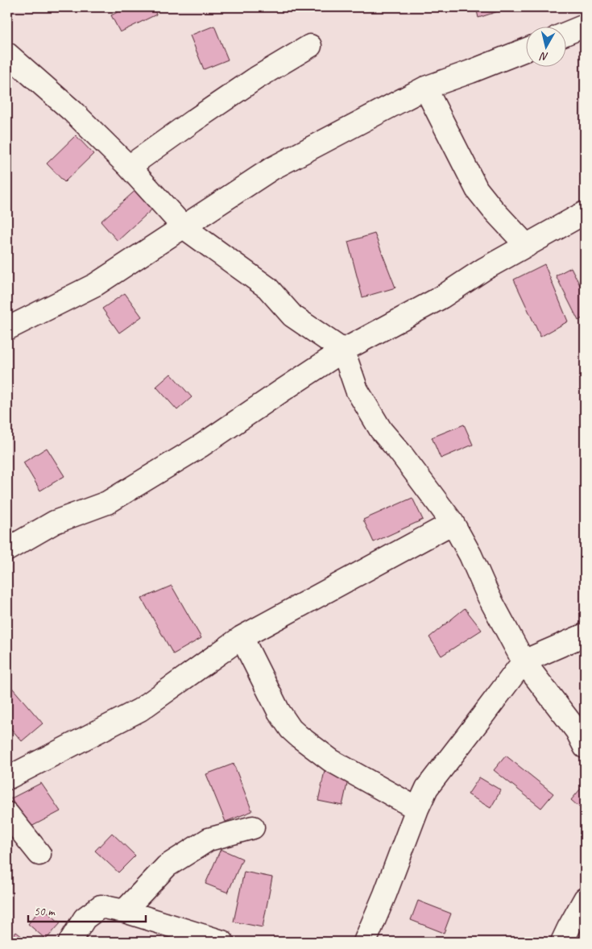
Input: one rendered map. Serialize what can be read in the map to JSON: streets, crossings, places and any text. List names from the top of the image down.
{
  "scale_bar": "50 m",
  "north": "bottom"
}
